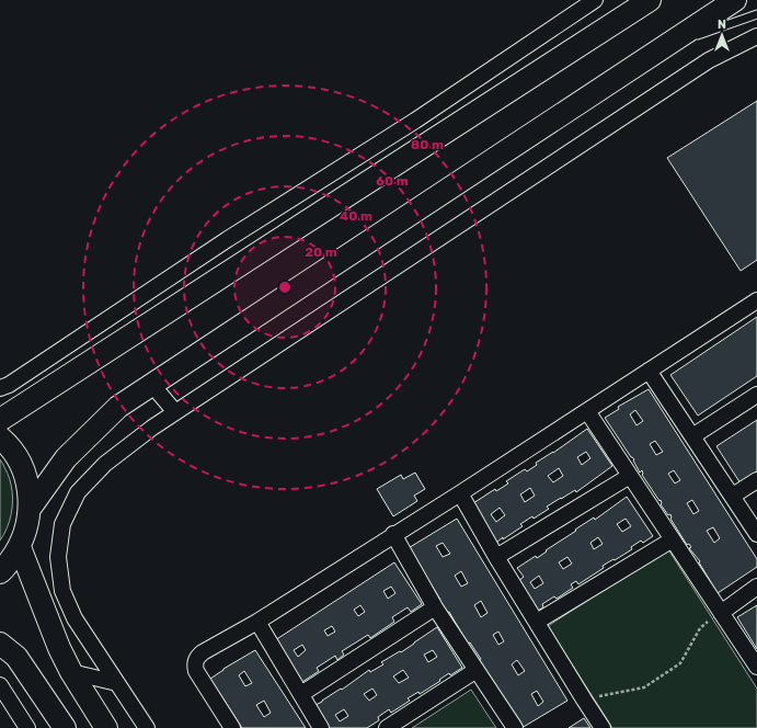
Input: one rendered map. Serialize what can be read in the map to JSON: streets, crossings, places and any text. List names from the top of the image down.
{
  "north": "top",
  "rings": [
    "80 m",
    "60 m",
    "40 m",
    "20 m"
  ]
}
